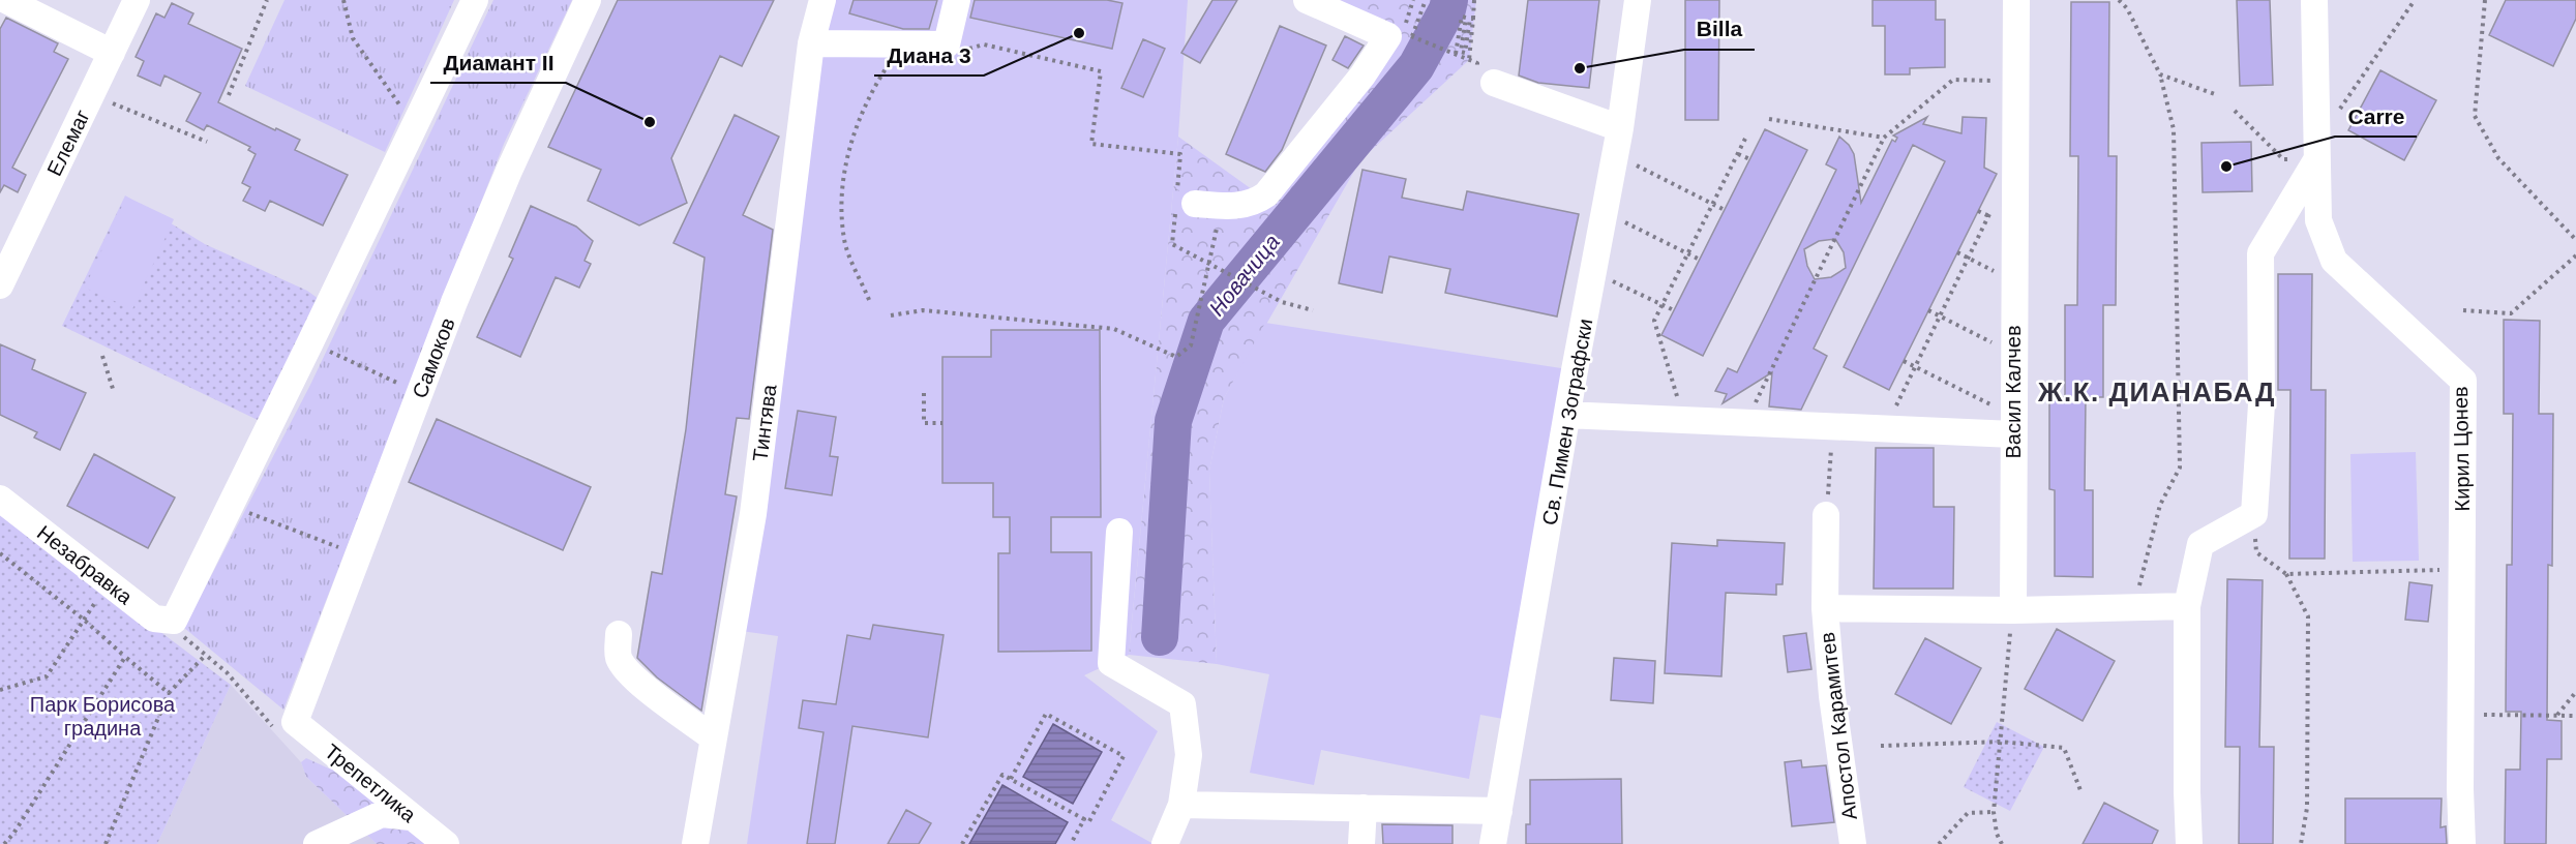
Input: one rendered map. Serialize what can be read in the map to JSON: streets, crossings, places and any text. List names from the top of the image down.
{
  "streets": {
    "street": [
      "Елемаг",
      "Самоков",
      "Васил Калчев",
      "Св. Пимен Зографски",
      "Тинтява",
      "Кирил Цонев",
      "Незабравка",
      "Апостол Карамитев",
      "Трепетлика"
    ]
  },
  "crossings": [
    ["Самоков", "Трепетлика"],
    ["Васил Калчев", "Апостол Карамитев"]
  ],
  "districts": ["Ж.К. ДИАНАБАД"],
  "water": ["Новачица"],
  "parks": ["Парк Борисова градина"],
  "places": [
    "Диана 3",
    "Billa",
    "Диамант II",
    "Carre"
  ]
}
